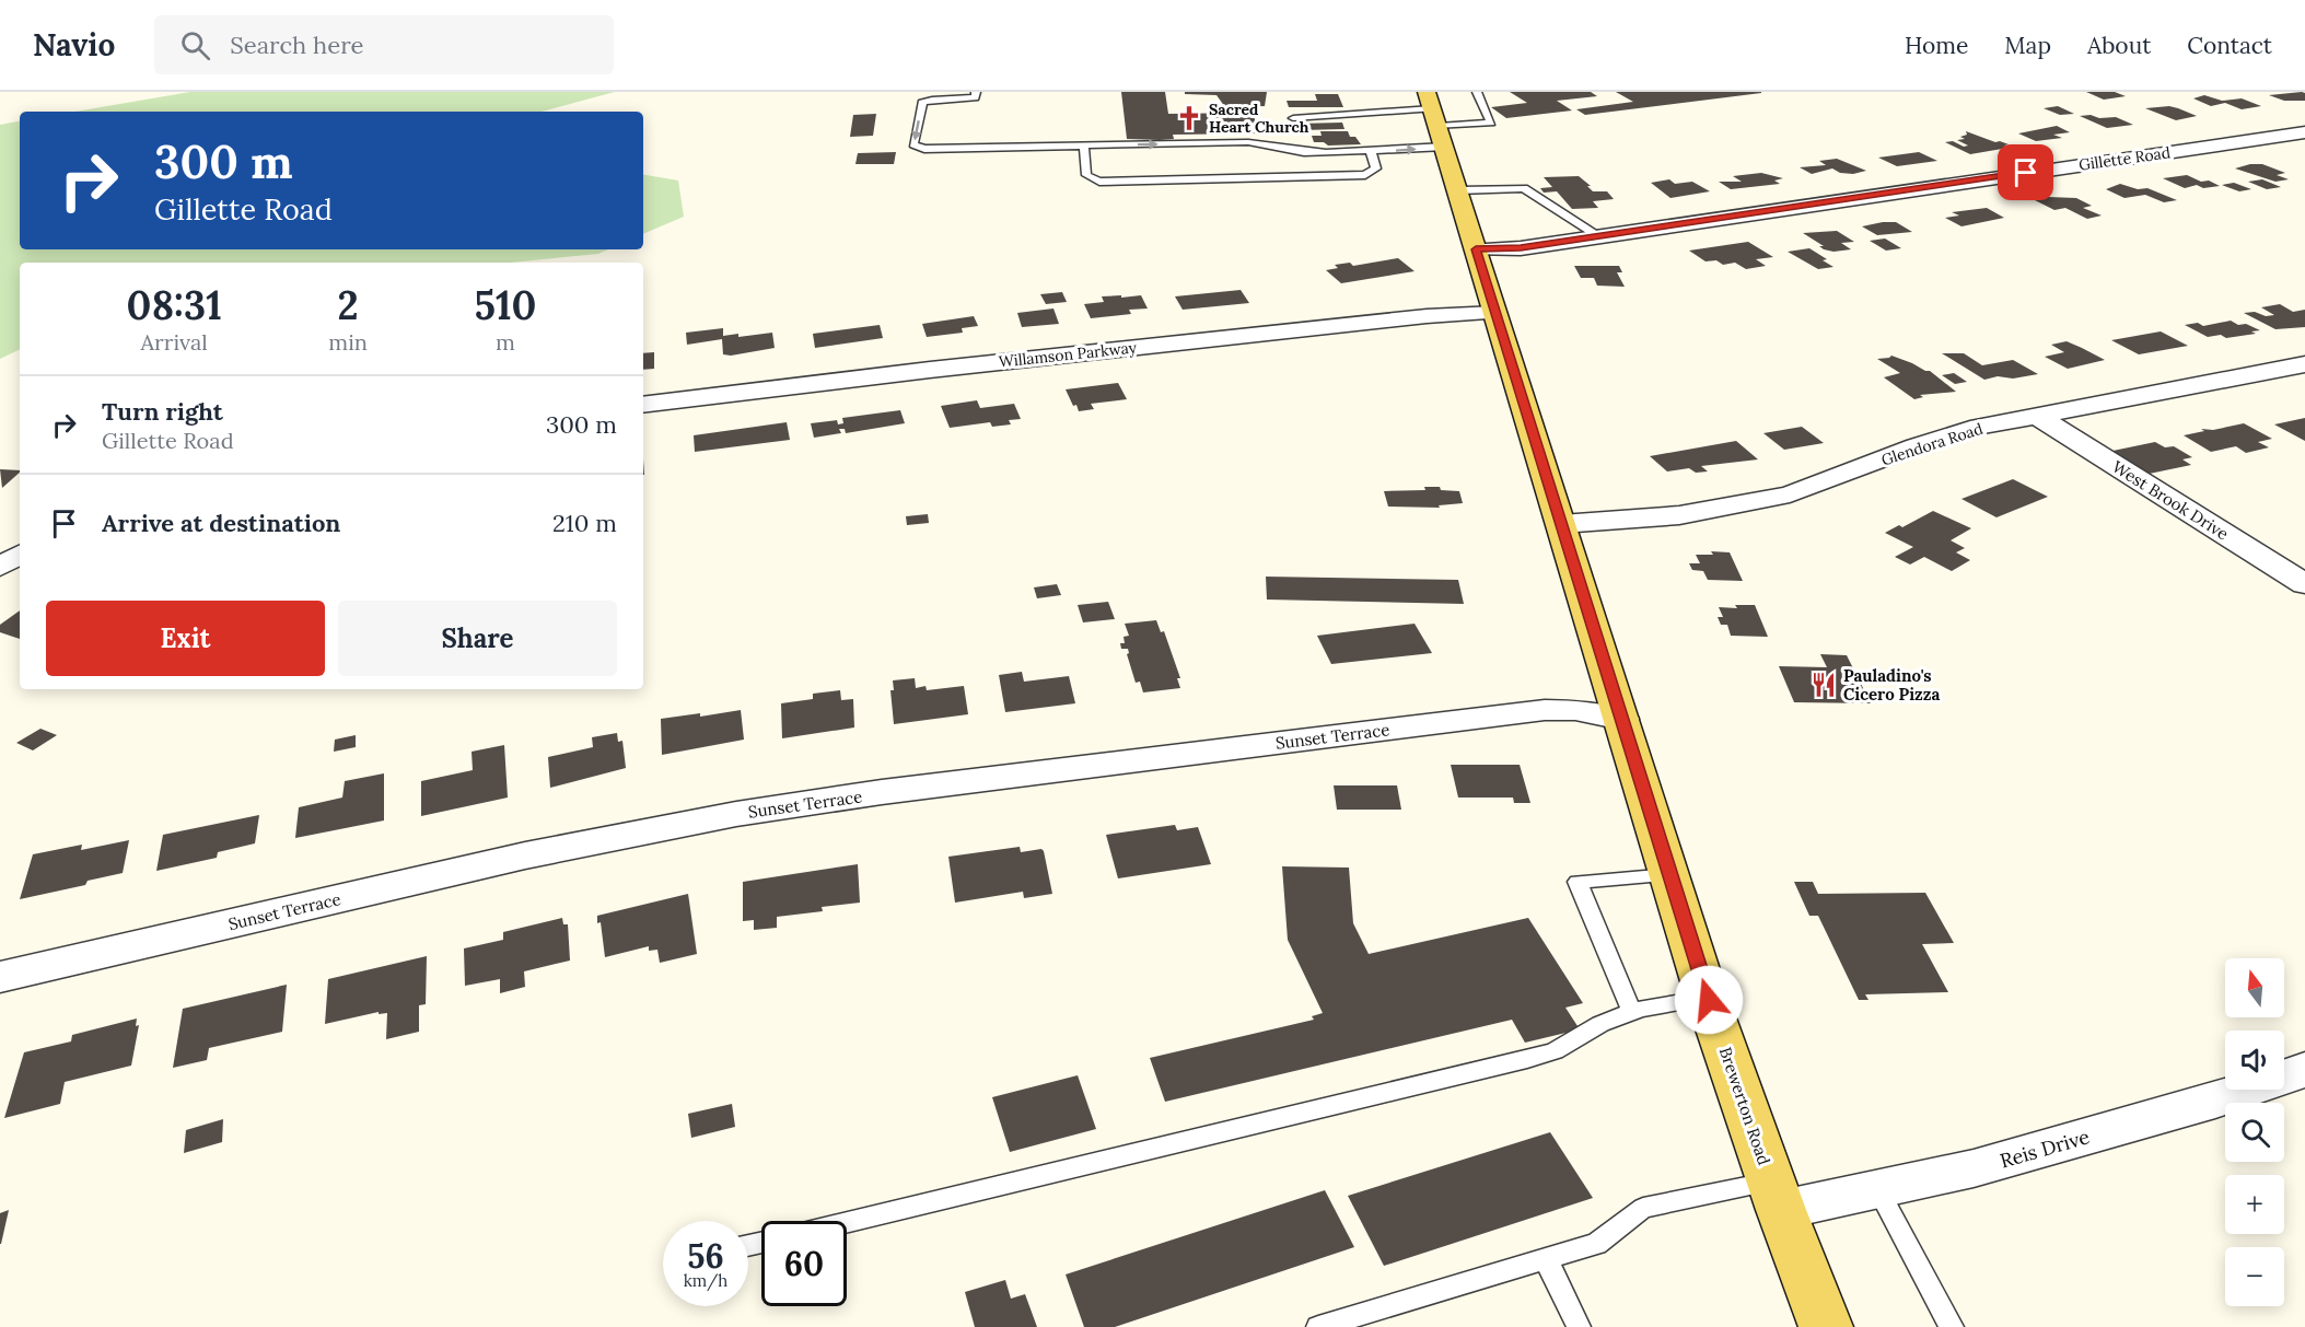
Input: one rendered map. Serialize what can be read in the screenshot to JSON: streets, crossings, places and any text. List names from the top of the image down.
{
  "streets": {
    "main road": ["Brewerton Road"],
    "street": [
      "Gillette Road",
      "Willamson Parkway",
      "Glendora Road",
      "West Brook Drive",
      "Sunset Terrace",
      "Reis Drive"
    ]
  },
  "crossings": [
    ["Gillette Road", "Brewerton Road"],
    ["Willamson Parkway", "Brewerton Road"],
    ["Glendora Road", "West Brook Drive"],
    ["Glendora Road", "Brewerton Road"],
    ["Sunset Terrace", "Brewerton Road"],
    ["Brewerton Road", "Reis Drive"]
  ],
  "places": {
    "church": ["Sacred Heart Church"],
    "restaurant": ["Pauladino's Cicero Pizza"]
  },
  "north": "top",
  "page": {
    "header": "Navio",
    "search": "Search here",
    "nav": [
      "Home",
      "Map",
      "About",
      "Contact"
    ],
    "turn": ["300 m", "Gillette Road"],
    "eta": [
      "08:31",
      "Arrival",
      "2",
      "min",
      "510",
      "m"
    ],
    "list": [
      {
        "name": "Turn right",
        "note": "Gillette Road",
        "value": "300 m"
      },
      {
        "name": "Arrive at destination",
        "value": "210 m"
      }
    ],
    "buttons": ["Exit", "Share"],
    "map_buttons": ["+", "−"],
    "speed": "56 km/h",
    "limit": "60"
  }
}
